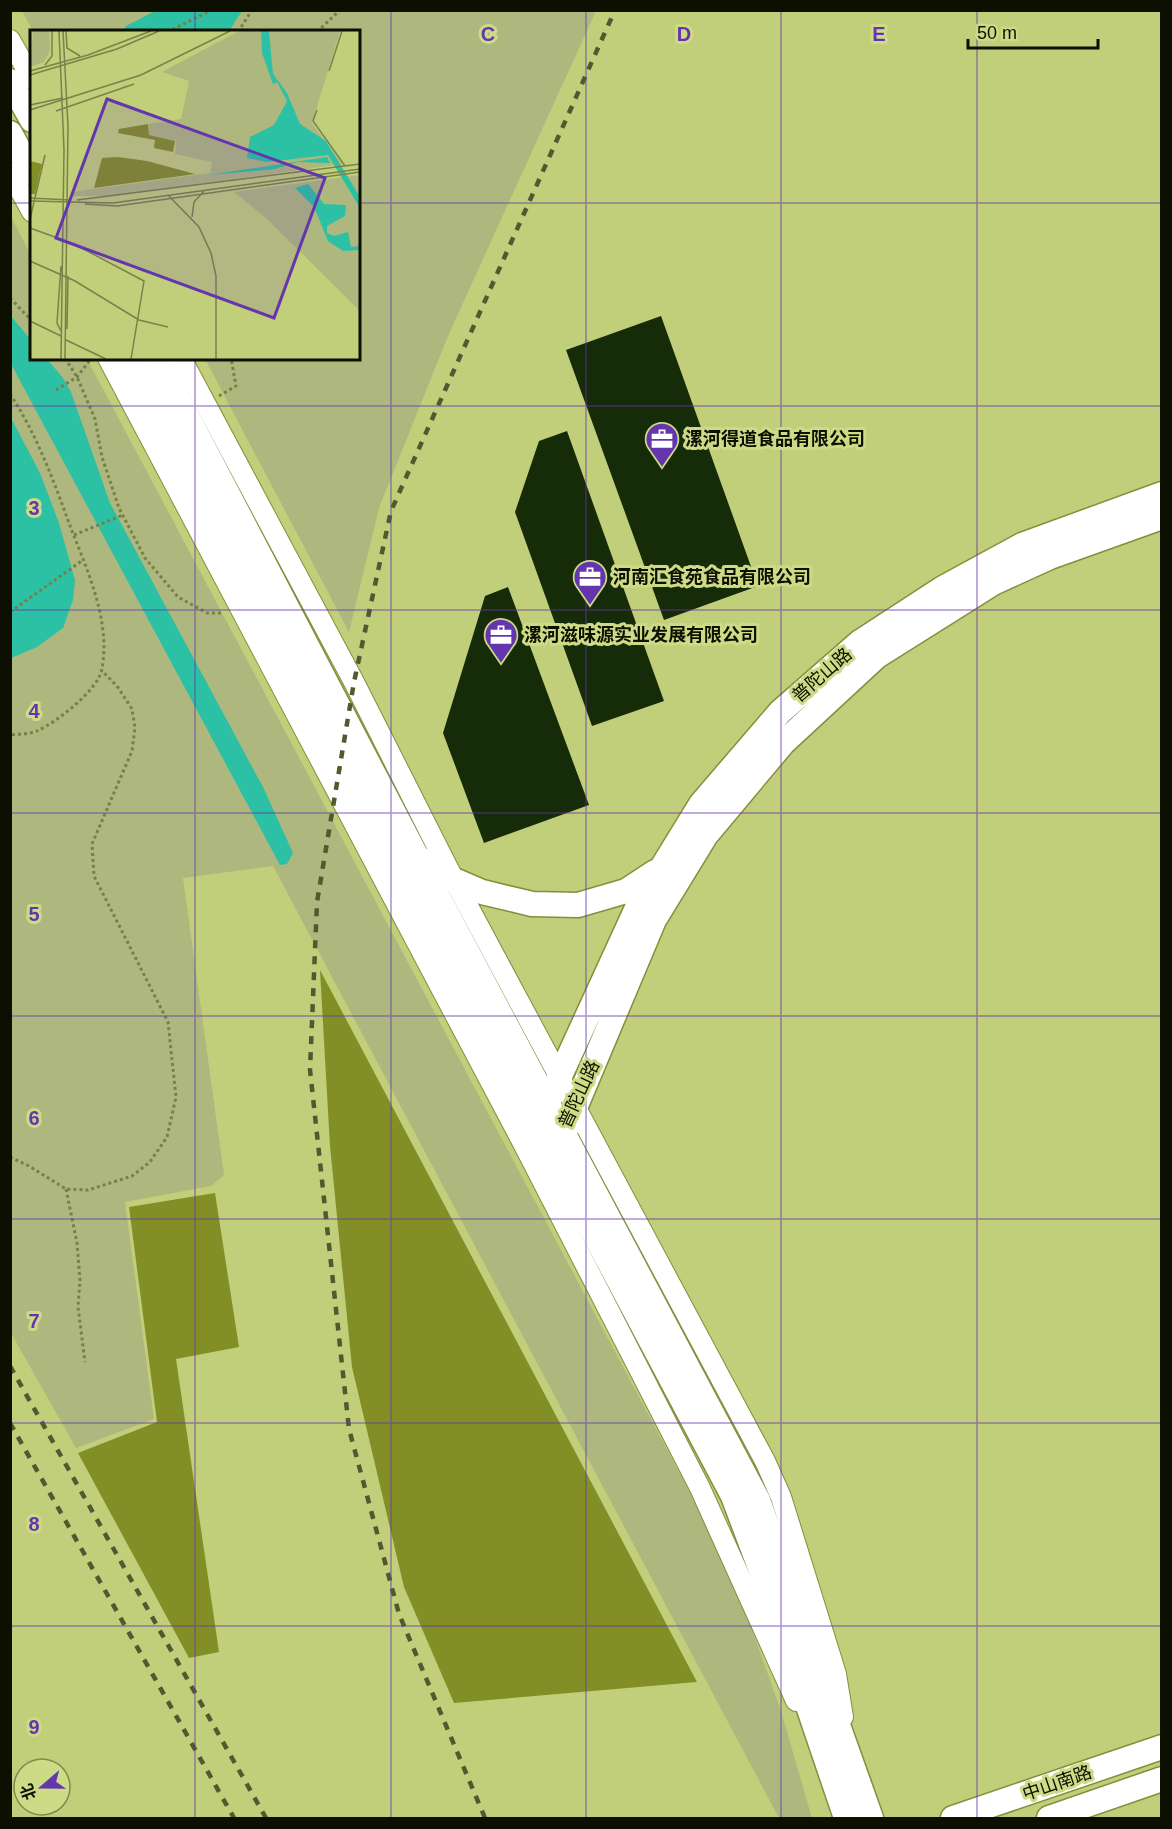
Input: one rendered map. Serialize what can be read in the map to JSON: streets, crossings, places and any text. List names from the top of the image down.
{
  "streets": {
    "main road": ["普陀山路", "中山南路"]
  },
  "places": {
    "office": ["漯河得道食品有限公司", "河南汇食苑食品有限公司", "漯河滋味源实业发展有限公司"]
  },
  "scale_bar": "50 m",
  "north": "left",
  "grid": {
    "columns": ["C", "D", "E"],
    "rows": [
      "3",
      "4",
      "5",
      "6",
      "7",
      "8",
      "9"
    ]
  }
}
